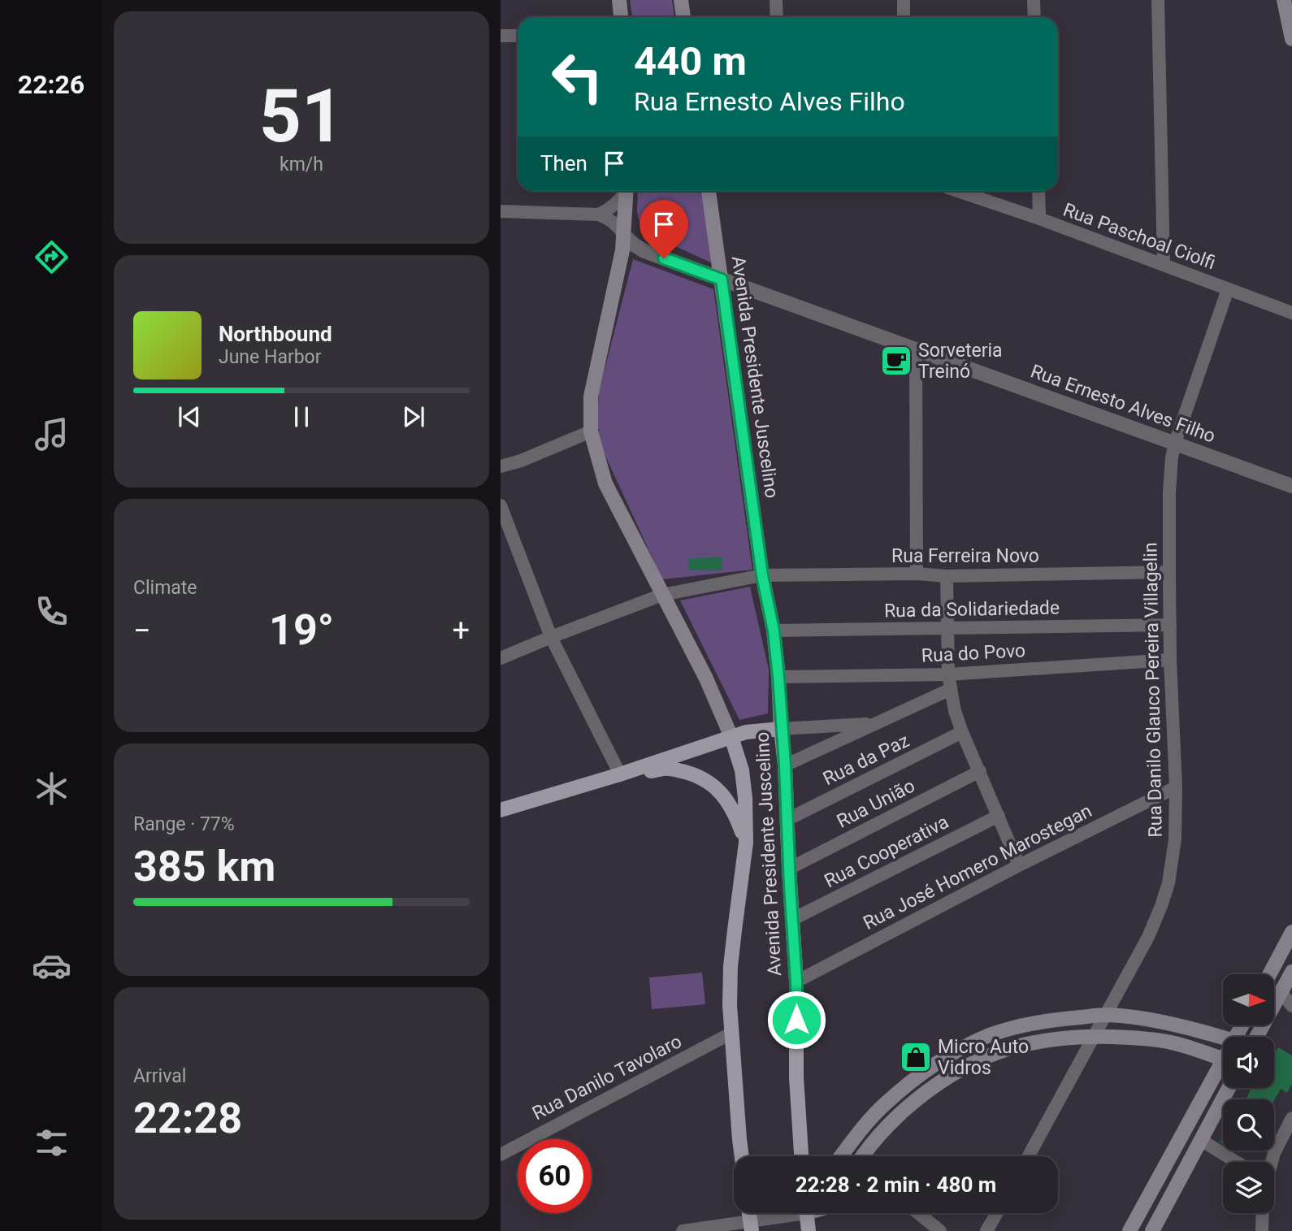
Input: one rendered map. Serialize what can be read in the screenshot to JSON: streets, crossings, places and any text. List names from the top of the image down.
{
  "streets": {
    "main road": ["Avenida Presidente Juscelino"],
    "street": [
      "Rua Paschoal Ciolfi",
      "Rua Ernesto Alves Filho",
      "Rua Ferreira Novo",
      "Rua da Solidariedade",
      "Rua do Povo",
      "Rua Danilo Glauco Pereira Villagelin",
      "Rua da Paz",
      "Rua União",
      "Rua Cooperativa",
      "Rua José Homero Marostegan",
      "Rua Danilo Tavolaro"
    ]
  },
  "crossings": [
    ["Rua Paschoal Ciolfi", "Rua Danilo Glauco Pereira Villagelin"],
    ["Avenida Presidente Juscelino", "Rua Ernesto Alves Filho"],
    ["Avenida Presidente Juscelino", "Rua Ferreira Novo"],
    ["Avenida Presidente Juscelino", "Rua da Solidariedade"],
    ["Avenida Presidente Juscelino", "Rua do Povo"],
    ["Avenida Presidente Juscelino", "Rua da Paz"],
    ["Avenida Presidente Juscelino", "Rua União"],
    ["Avenida Presidente Juscelino", "Rua Cooperativa"],
    ["Avenida Presidente Juscelino", "Rua José Homero Marostegan"],
    ["Avenida Presidente Juscelino", "Rua Danilo Tavolaro"],
    ["Rua Ernesto Alves Filho", "Rua Danilo Glauco Pereira Villagelin"],
    ["Rua Ferreira Novo", "Rua Danilo Glauco Pereira Villagelin"],
    ["Rua da Solidariedade", "Rua Danilo Glauco Pereira Villagelin"],
    ["Rua do Povo", "Rua Danilo Glauco Pereira Villagelin"],
    ["Rua Danilo Glauco Pereira Villagelin", "Rua José Homero Marostegan"]
  ],
  "places": {
    "cafe": ["Sorveteria Treinó"],
    "shop": ["Micro Auto Vidros"]
  },
  "north": "right",
  "page": {
    "tabs": "22:26",
    "tile": [
      ["51", "km/h"],
      "Climate",
      ["Range · 77%", "385 km"],
      ["Arrival", "22:28"]
    ],
    "turn": ["440 m", "Rua Ernesto Alves Filho"],
    "then": "Then",
    "song": ["Northbound", "June Harbor"],
    "heat": ["−", "19°", "+"],
    "limit": "60",
    "trip": "22:28 · 2 min · 480 m"
  }
}
